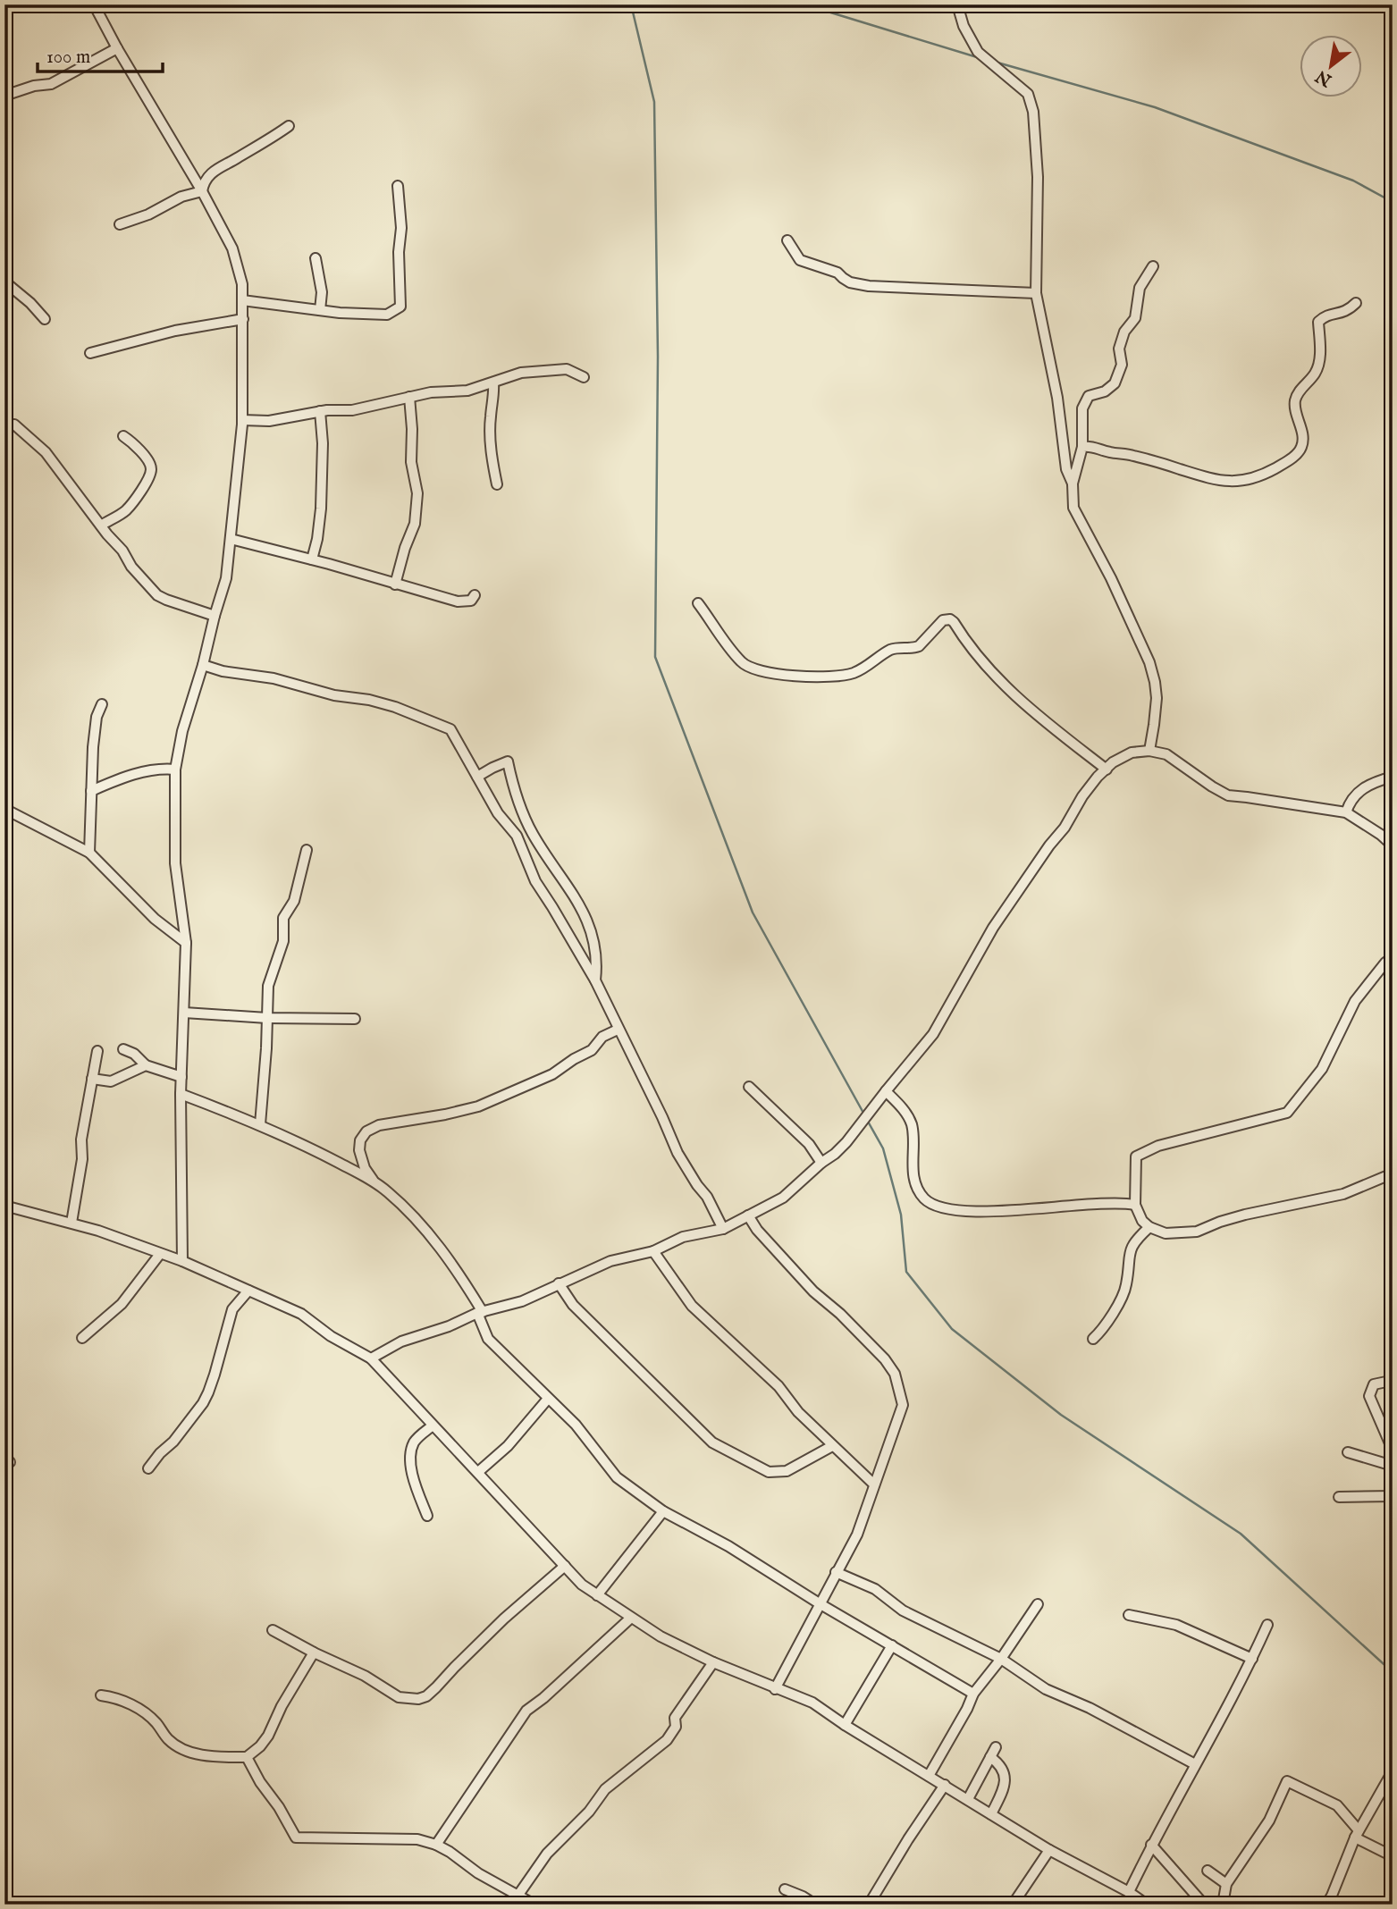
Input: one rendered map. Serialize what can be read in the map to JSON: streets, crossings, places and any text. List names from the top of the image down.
{
  "scale_bar": "100 m",
  "north": "bottom left"
}
